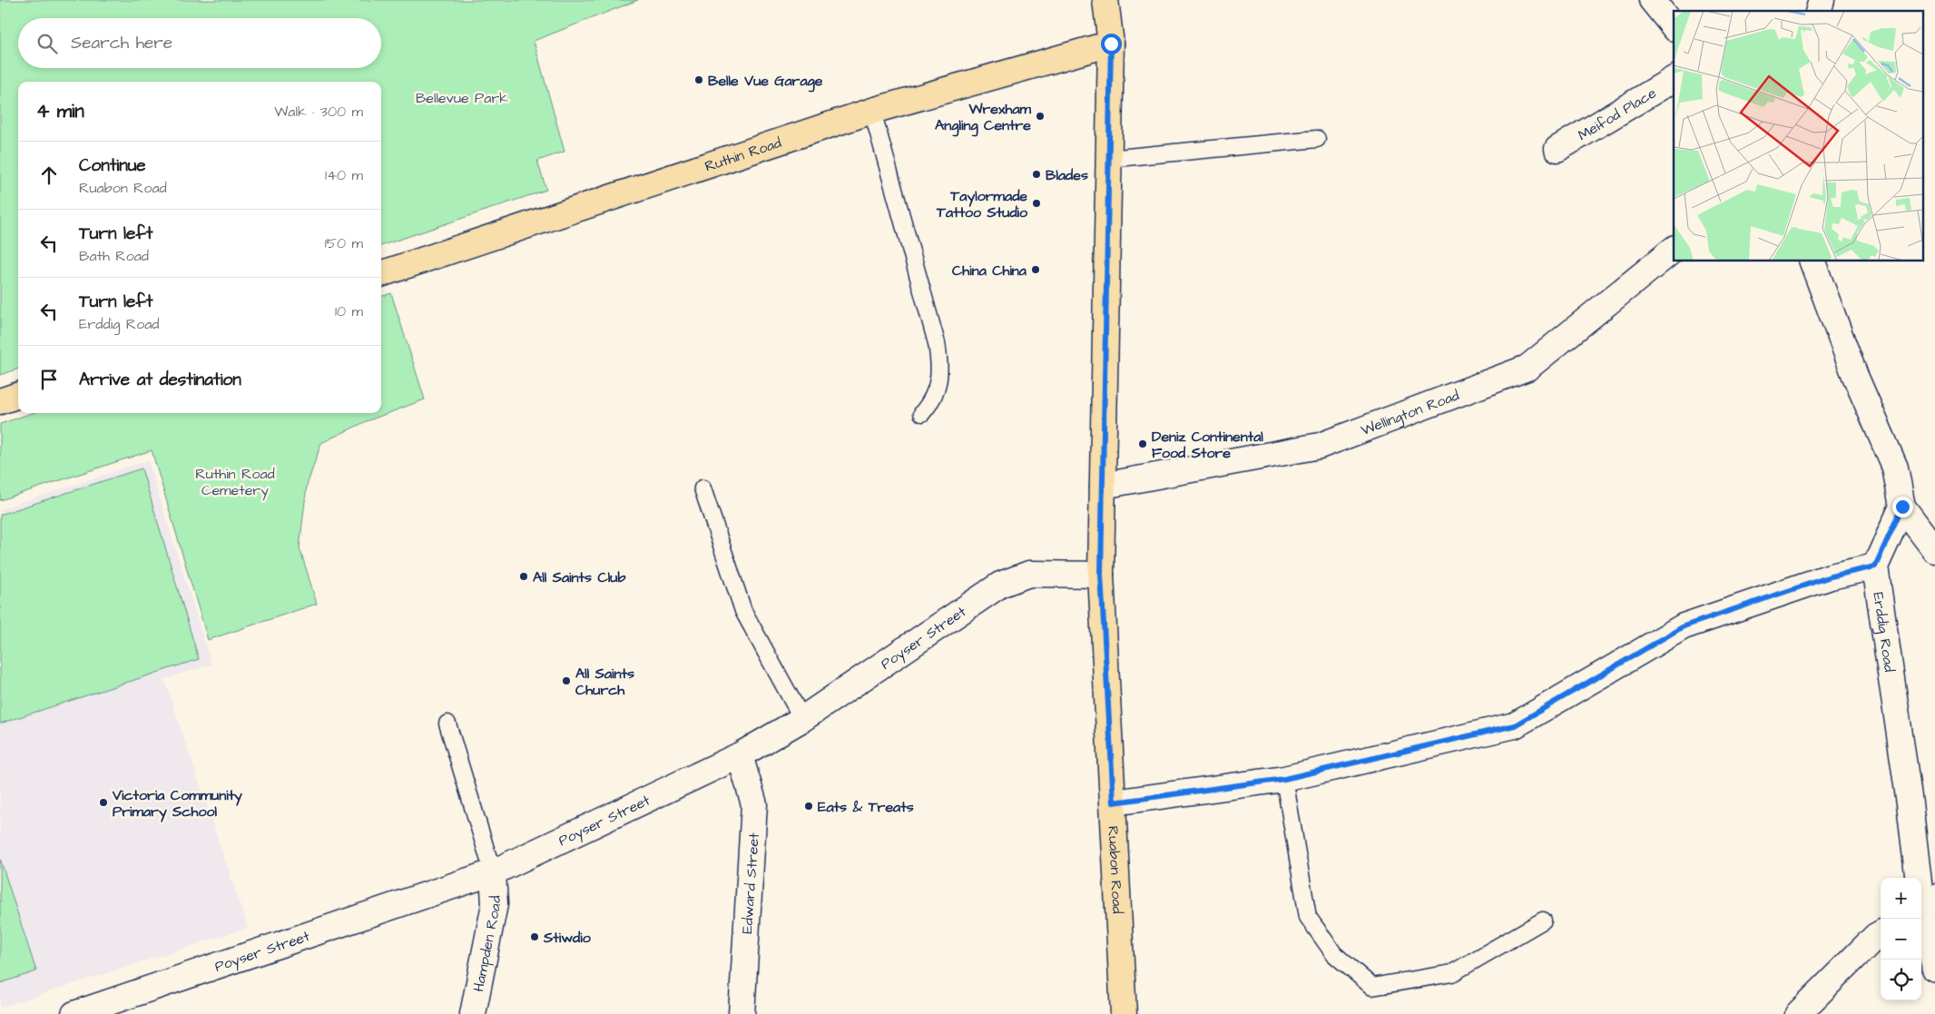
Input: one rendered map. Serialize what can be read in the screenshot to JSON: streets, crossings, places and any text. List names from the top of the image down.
{
  "streets": {
    "main road": ["Ruthin Road", "Ruabon Road"],
    "street": [
      "Meifod Place",
      "Wellington Road",
      "Erddig Road",
      "Poyser Street",
      "Edward Street",
      "Hampden Road"
    ]
  },
  "crossings": [
    ["Ruthin Road", "Ruabon Road"],
    ["Wellington Road", "Ruabon Road"],
    ["Poyser Street", "Ruabon Road"],
    ["Poyser Street", "Edward Street"],
    ["Poyser Street", "Hampden Road"]
  ],
  "parks": ["Bellevue Park", "Ruthin Road Cemetery"],
  "places": [
    "Belle Vue Garage",
    "Wrexham Angling Centre",
    "Blades",
    "Taylormade Tattoo Studio",
    "China China",
    "Deniz Continental Food Store",
    "All Saints Club",
    "All Saints Church",
    "Victoria Community Primary School",
    "Eats & Treats",
    "Stiwdio"
  ],
  "page": {
    "search": "Search here",
    "heading": ["4 min", "Walk · 300 m"],
    "list": [
      ["Continue", "Ruabon Road", "140 m"],
      ["Turn left", "Bath Road", "150 m"],
      ["Turn left", "Erddig Road", "10 m"],
      "Arrive at destination"
    ],
    "map_buttons": ["+", "−"]
  }
}
